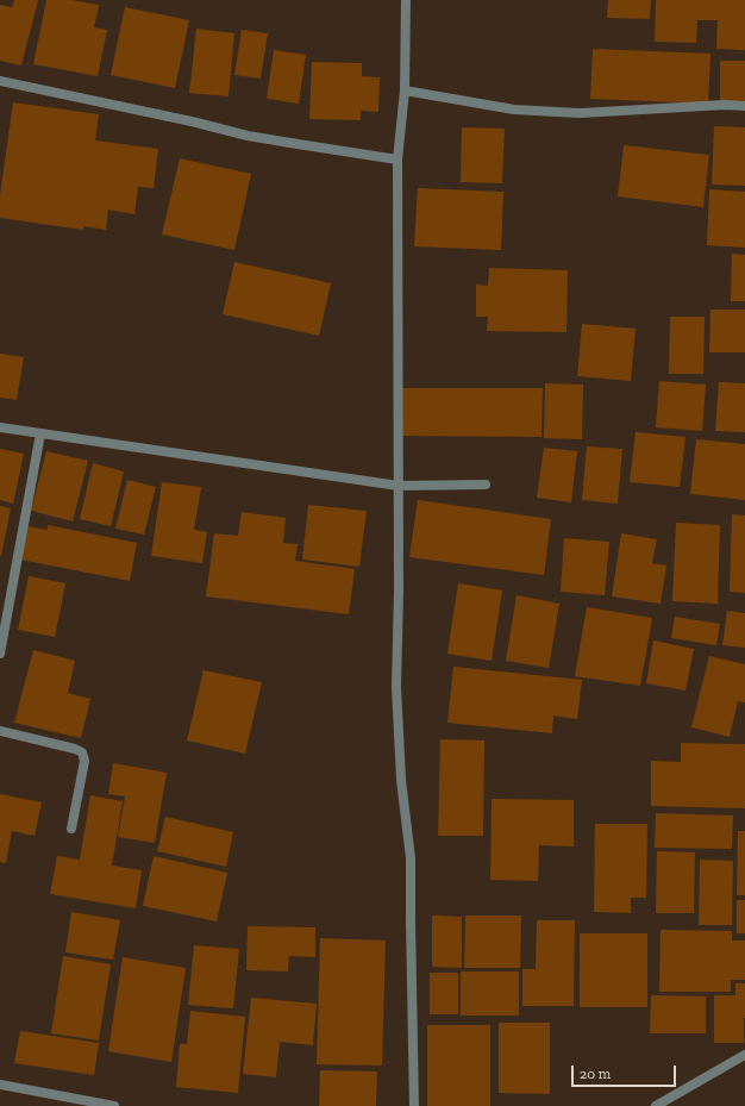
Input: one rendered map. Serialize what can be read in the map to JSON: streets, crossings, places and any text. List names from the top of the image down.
{
  "scale_bar": "20 m"
}
